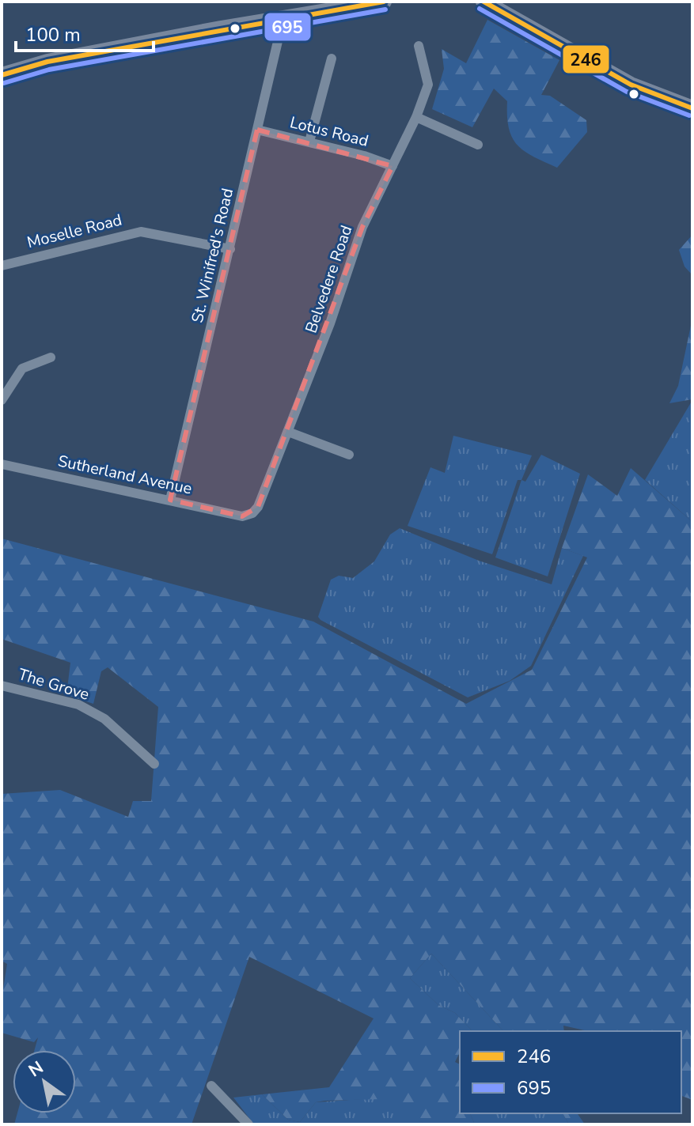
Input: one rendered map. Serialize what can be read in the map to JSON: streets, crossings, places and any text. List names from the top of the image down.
{
  "streets": {
    "street": [
      "Lotus Road",
      "Moselle Road",
      "St. Winifred's Road",
      "Belvedere Road",
      "Sutherland Avenue",
      "The Grove"
    ]
  },
  "crossings": [
    ["Lotus Road", "St. Winifred's Road"],
    ["Lotus Road", "Belvedere Road"],
    ["Moselle Road", "St. Winifred's Road"],
    ["St. Winifred's Road", "Sutherland Avenue"],
    ["Belvedere Road", "Sutherland Avenue"]
  ],
  "lines": ["transit line 246", "transit line 695"],
  "legend": ["246", "695"],
  "scale_bar": "100 m",
  "north": "top left"
}
